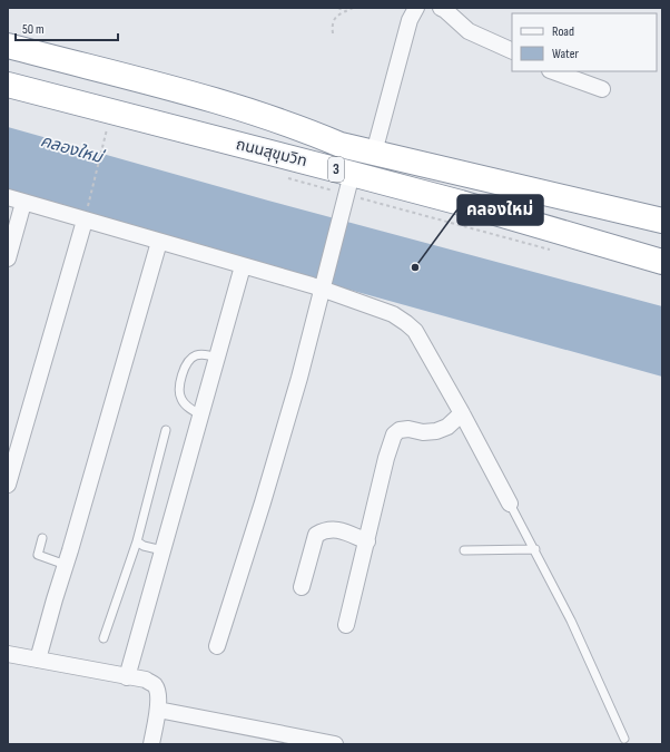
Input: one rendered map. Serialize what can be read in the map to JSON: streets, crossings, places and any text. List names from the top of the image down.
{
  "streets": {
    "highway": ["ถนนสุขุมวิท", "3"]
  },
  "water": ["คลองใหม่"],
  "places": ["คลองใหม่"],
  "legend": ["Road", "Water"],
  "scale_bar": "50 m"
}
